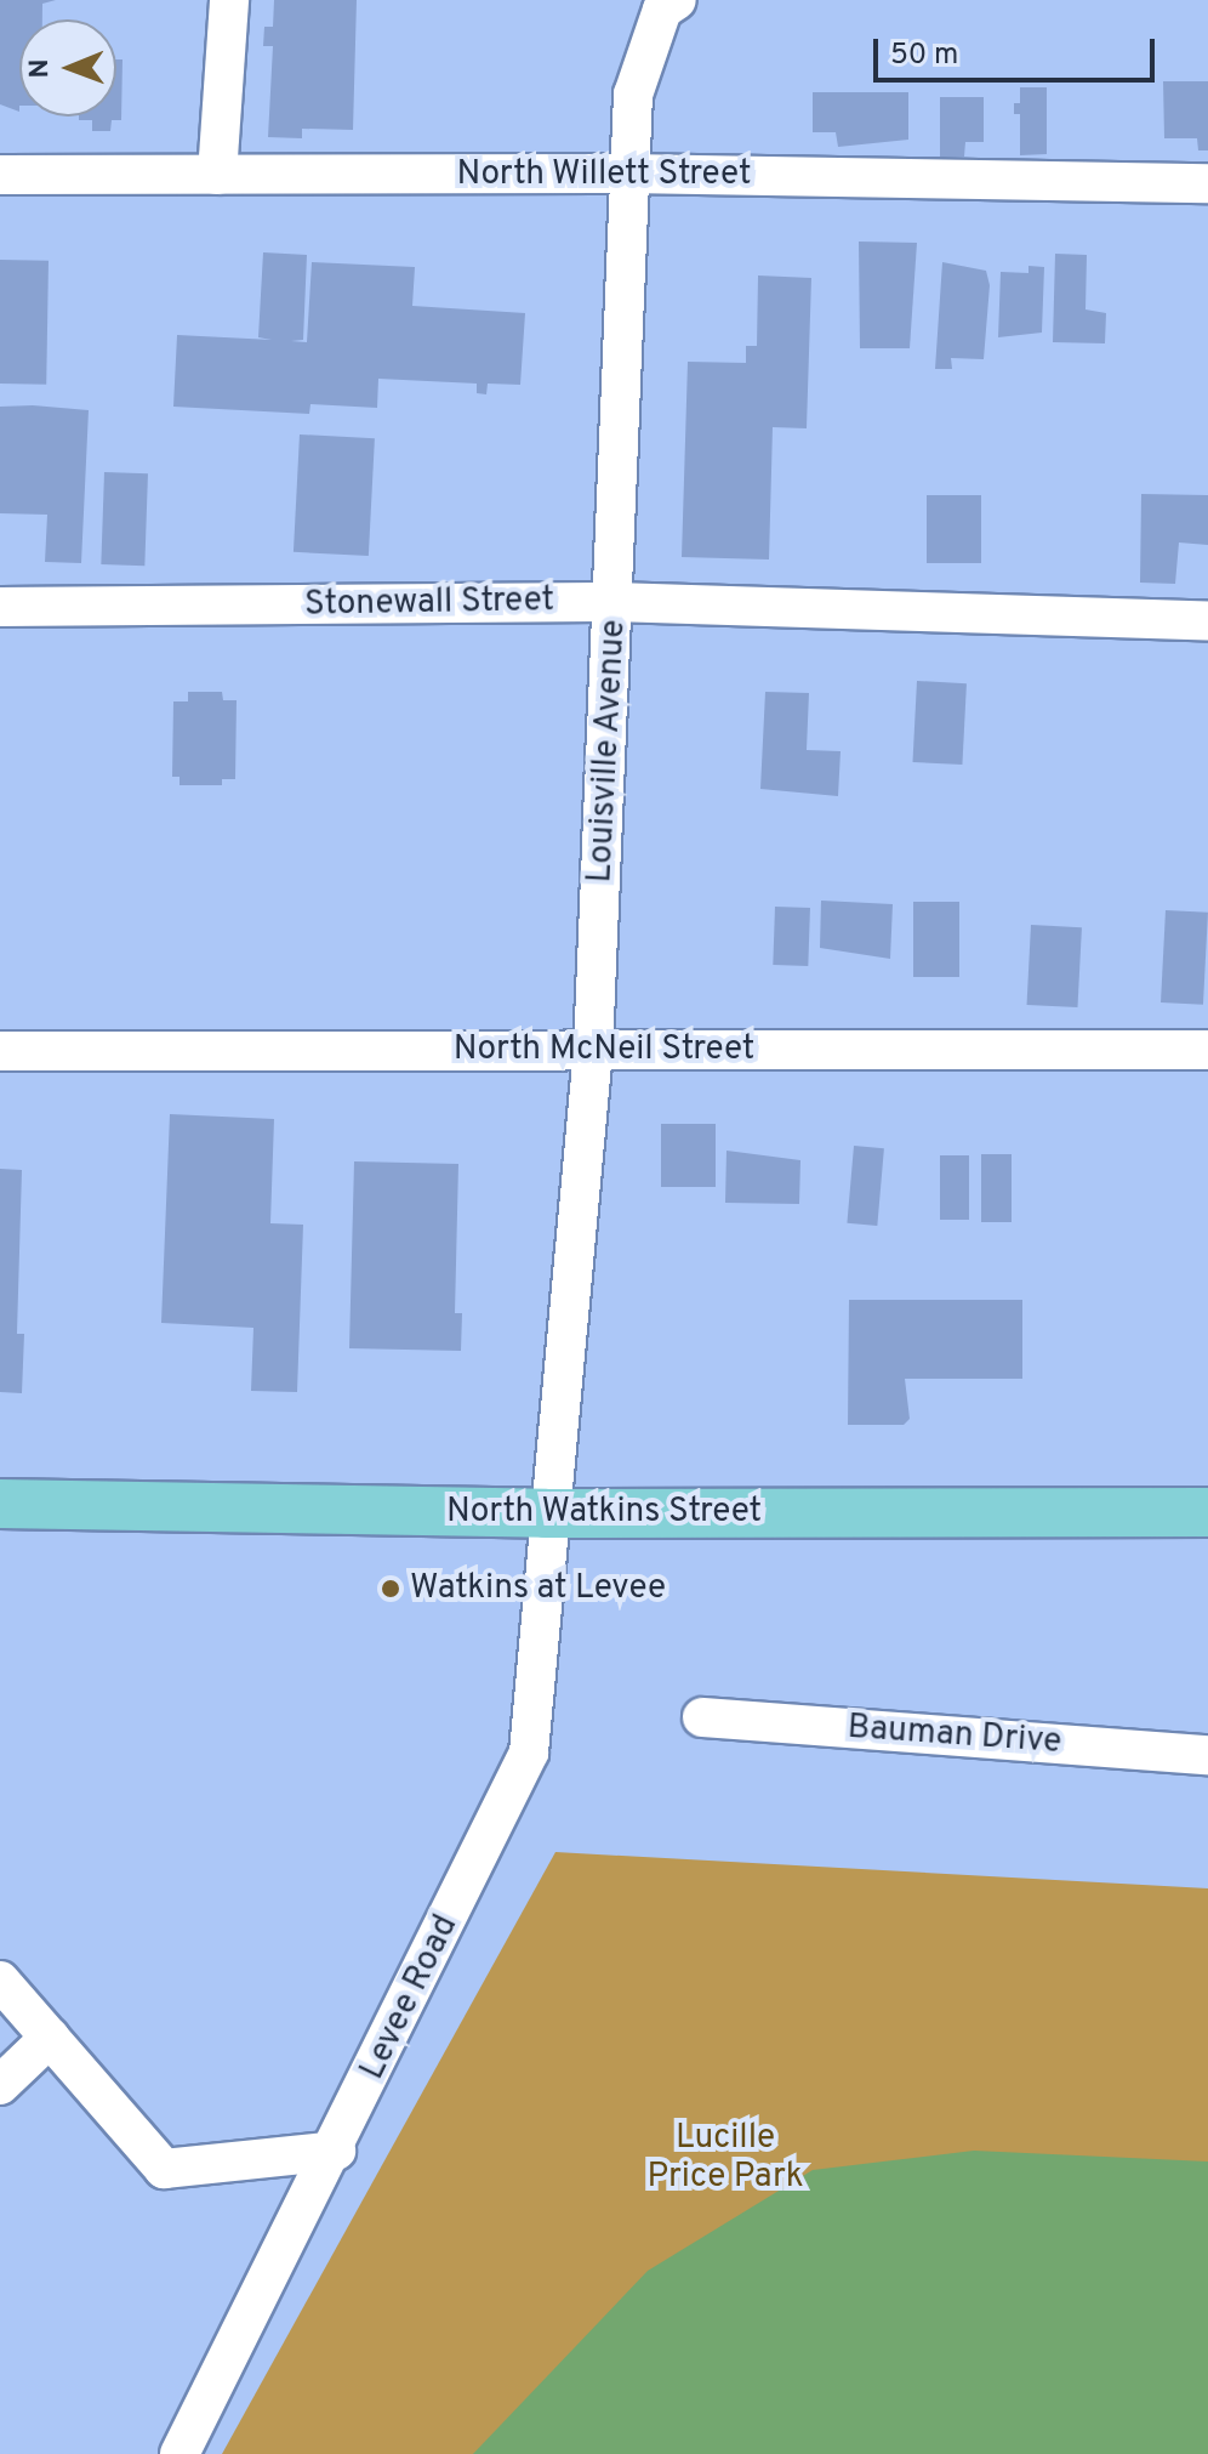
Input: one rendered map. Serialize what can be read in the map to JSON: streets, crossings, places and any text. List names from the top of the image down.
{
  "streets": {
    "main road": ["North Watkins Street"],
    "street": [
      "North Willett Street",
      "Stonewall Street",
      "Louisville Avenue",
      "North McNeil Street",
      "Bauman Drive",
      "Levee Road"
    ]
  },
  "crossings": [
    ["North Willett Street", "Louisville Avenue"],
    ["Stonewall Street", "Louisville Avenue"],
    ["Louisville Avenue", "North McNeil Street"],
    ["Louisville Avenue", "North Watkins Street"],
    ["Louisville Avenue", "Levee Road"],
    ["North Watkins Street", "Levee Road"]
  ],
  "parks": ["Lucille Price Park"],
  "places": ["Watkins at Levee"],
  "scale_bar": "50 m",
  "north": "left"
}
